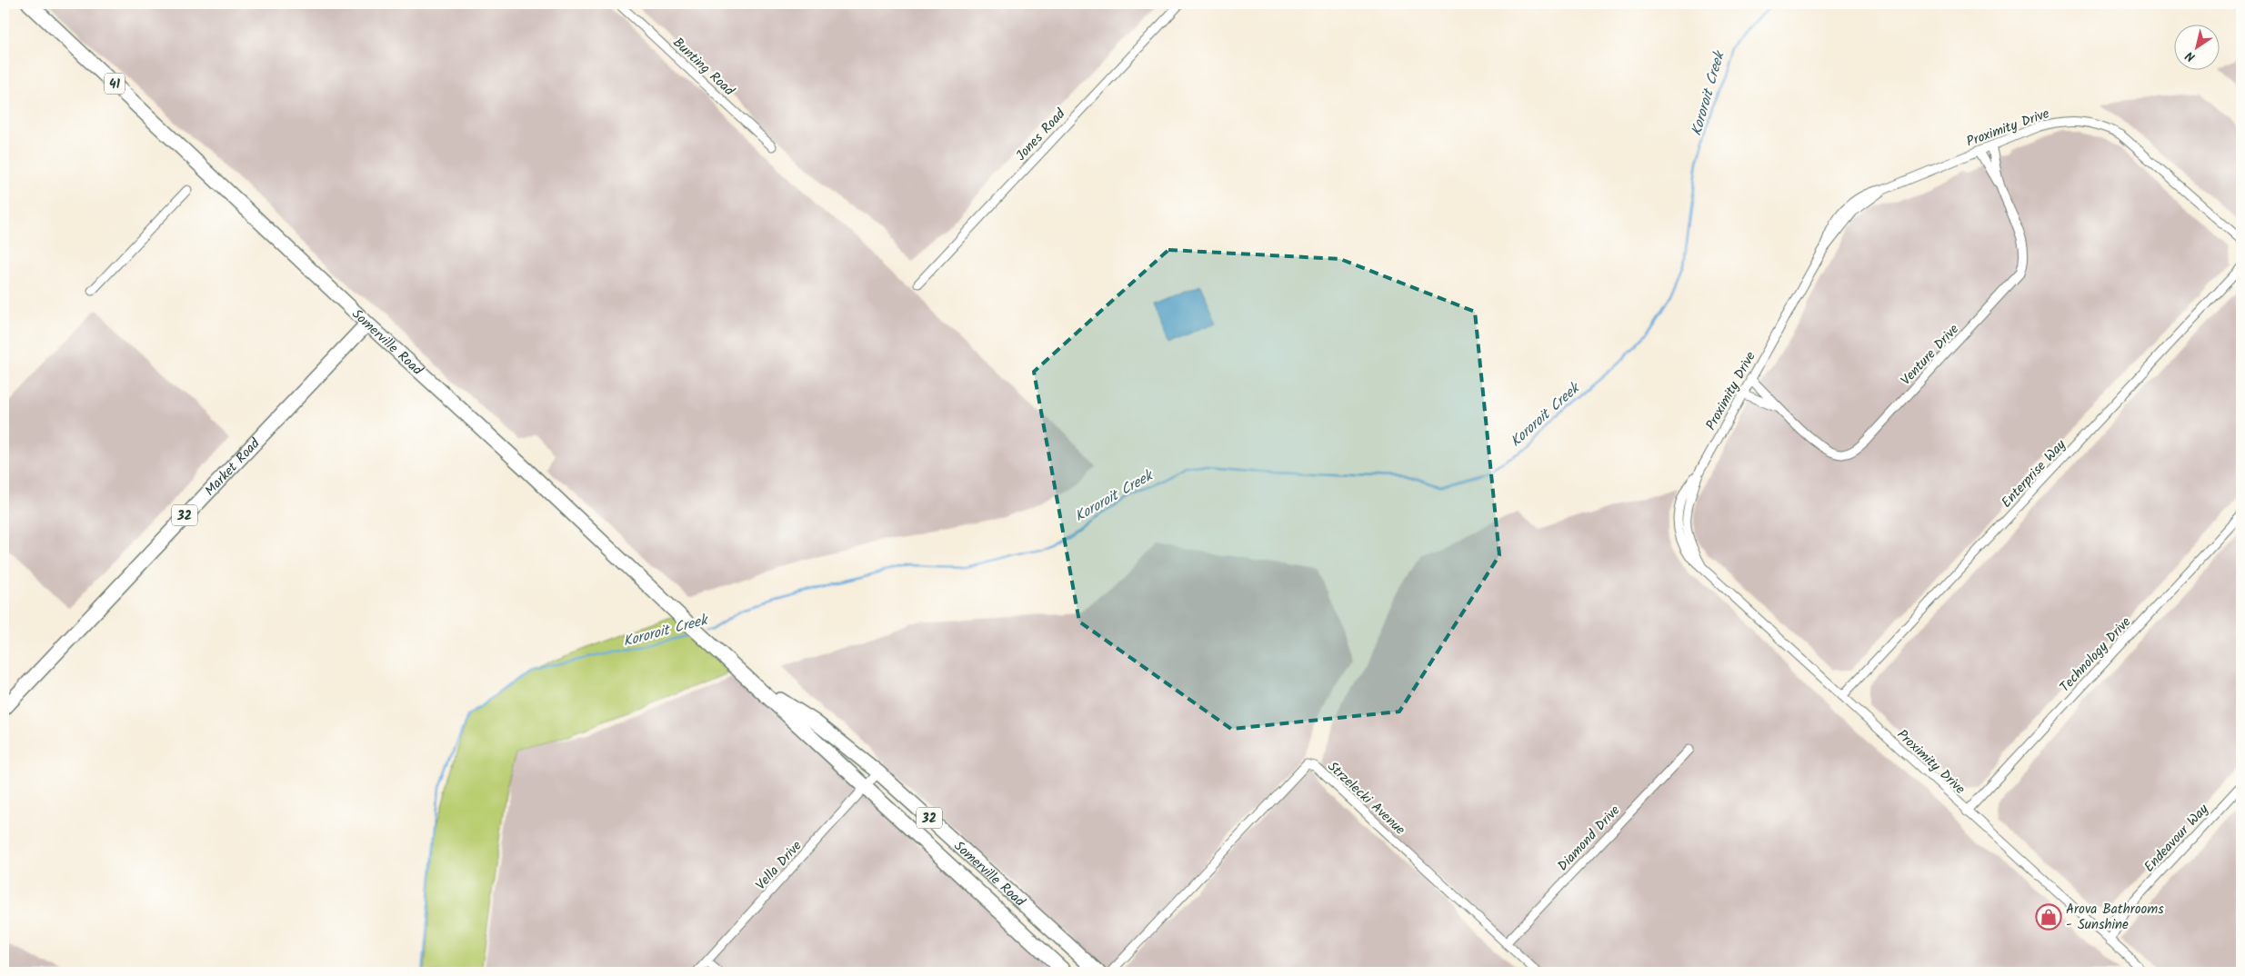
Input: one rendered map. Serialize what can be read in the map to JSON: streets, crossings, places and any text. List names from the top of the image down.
{
  "streets": {
    "main road": [
      "41",
      "Somerville Road",
      "Market Road",
      "32"
    ],
    "street": [
      "Bunting Road",
      "Proximity Drive",
      "Jones Road",
      "Venture Drive",
      "Enterprise Way",
      "Technology Drive",
      "Strzelecki Avenue",
      "Diamond Drive",
      "Endeavour Way",
      "Vella Drive"
    ]
  },
  "crossings": [
    ["Proximity Drive", "Venture Drive"],
    ["Proximity Drive", "Enterprise Way"],
    ["Proximity Drive", "Technology Drive"],
    ["Proximity Drive", "Endeavour Way"],
    ["Somerville Road", "Market Road"],
    ["Somerville Road", "Vella Drive"],
    ["Strzelecki Avenue", "Diamond Drive"]
  ],
  "water": ["Kororoit Creek"],
  "places": {
    "shop": ["Arova Bathrooms - Sunshine"]
  },
  "north": "bottom left"
}
